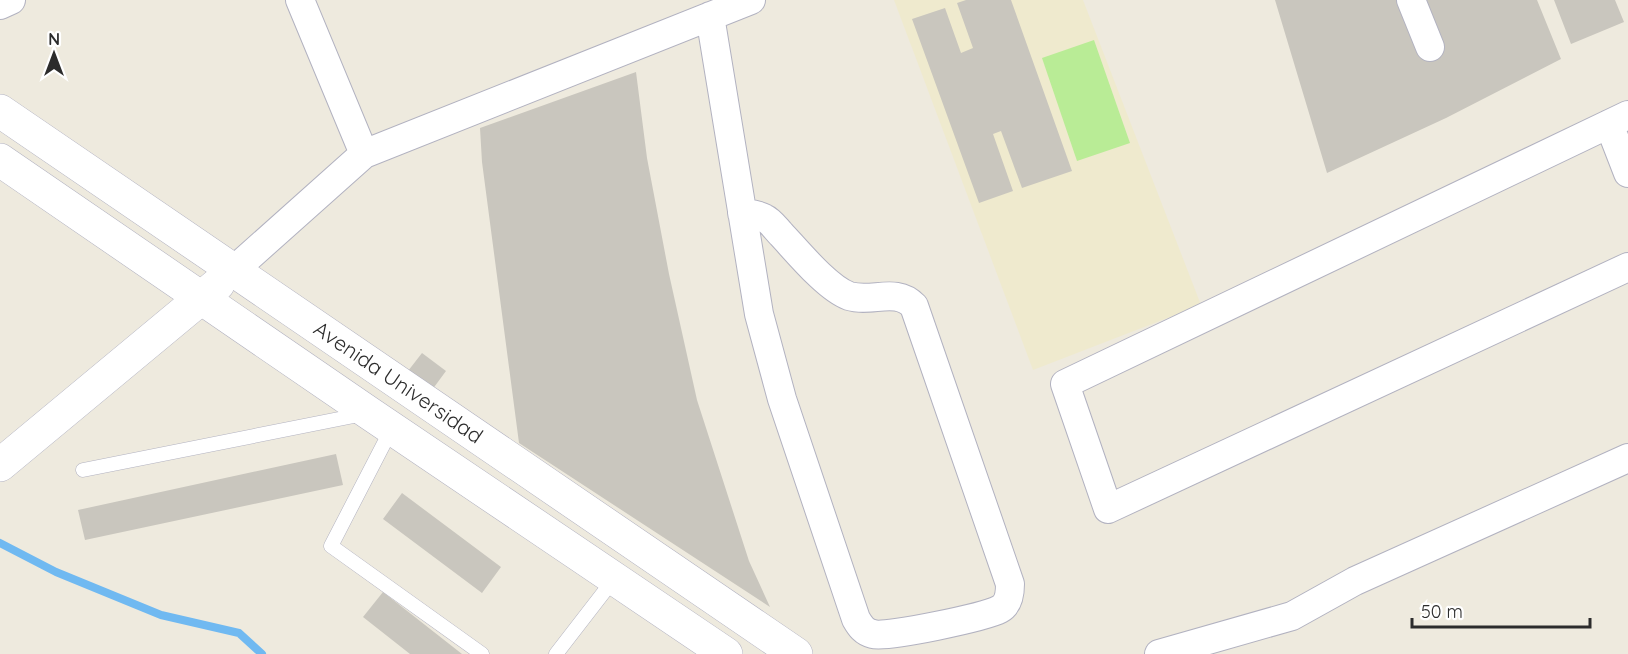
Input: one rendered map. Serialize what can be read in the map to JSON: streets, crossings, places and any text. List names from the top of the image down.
{
  "streets": {
    "street": ["Avenida Universidad"]
  },
  "scale_bar": "50 m",
  "north": "top"
}
